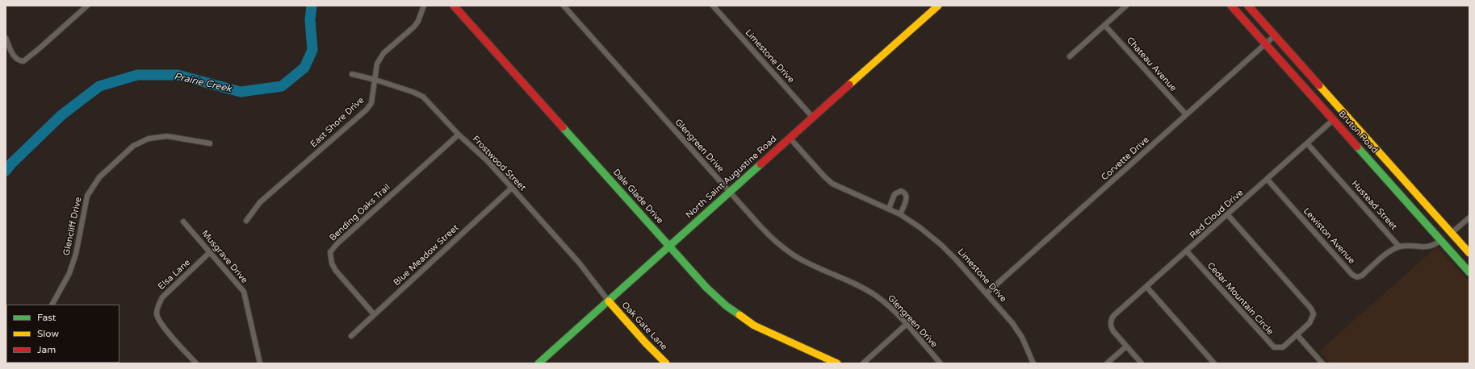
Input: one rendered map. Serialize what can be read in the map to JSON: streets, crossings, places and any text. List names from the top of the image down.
{
  "streets": {
    "street": [
      "Limestone Drive",
      "Chateau Avenue",
      "East Shore Drive",
      "Bruton Road",
      "Glengreen Drive",
      "Corvette Drive",
      "Frostwood Street",
      "North Saint Augustine Road",
      "Dale Glade Drive",
      "Hustead Street",
      "Bending Oaks Trail",
      "Red Cloud Drive",
      "Glencliff Drive",
      "Lewiston Avenue",
      "Blue Meadow Street",
      "Musgrave Drive",
      "Elsa Lane",
      "Cedar Mountain Circle",
      "Oak Gate Lane"
    ]
  },
  "crossings": [
    ["Limestone Drive", "Corvette Drive"],
    ["Limestone Drive", "North Saint Augustine Road"],
    ["Chateau Avenue", "Corvette Drive"],
    ["East Shore Drive", "Frostwood Street"],
    ["Bruton Road", "Corvette Drive"],
    ["Bruton Road", "Red Cloud Drive"],
    ["Glengreen Drive", "North Saint Augustine Road"],
    ["Frostwood Street", "North Saint Augustine Road"],
    ["Frostwood Street", "Bending Oaks Trail"],
    ["Frostwood Street", "Blue Meadow Street"],
    ["Frostwood Street", "Oak Gate Lane"],
    ["North Saint Augustine Road", "Dale Glade Drive"],
    ["North Saint Augustine Road", "Oak Gate Lane"],
    ["Hustead Street", "Red Cloud Drive"],
    ["Hustead Street", "Lewiston Avenue"],
    ["Bending Oaks Trail", "Blue Meadow Street"],
    ["Red Cloud Drive", "Lewiston Avenue"],
    ["Red Cloud Drive", "Cedar Mountain Circle"],
    ["Musgrave Drive", "Elsa Lane"]
  ],
  "water": ["Prairie Creek"],
  "legend": ["Fast", "Slow", "Jam"]
}
